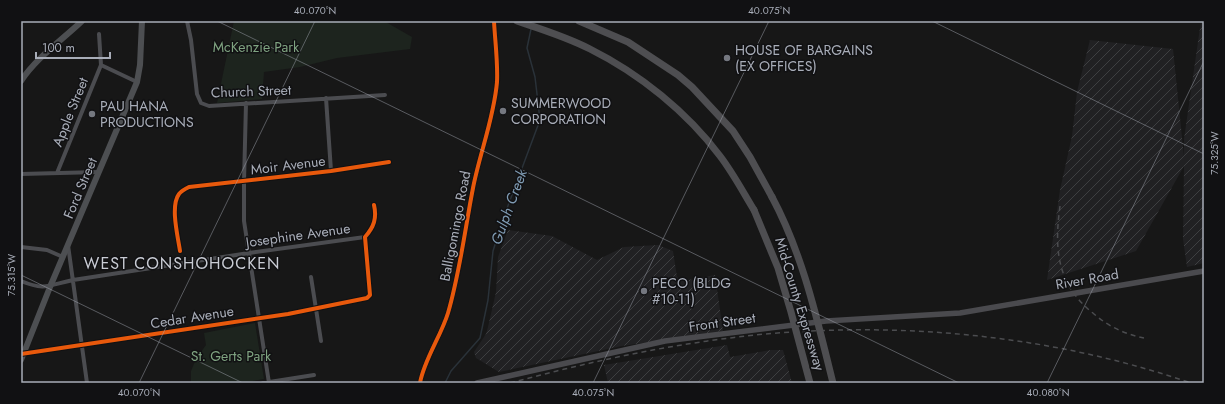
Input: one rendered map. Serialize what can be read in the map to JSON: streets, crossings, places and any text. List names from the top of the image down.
{
  "streets": {
    "highway": ["Mid-County Expressway"],
    "main road": ["Ford Street", "River Road", "Front Street"],
    "street": [
      "Church Street",
      "Apple Street",
      "Moir Avenue",
      "Balligomingo Road",
      "Josephine Avenue",
      "Cedar Avenue"
    ]
  },
  "crossings": [
    ["Ford Street", "Josephine Avenue"],
    ["Ford Street", "Cedar Avenue"],
    ["Josephine Avenue", "Cedar Avenue"],
    ["River Road", "Front Street"]
  ],
  "districts": ["WEST CONSHOHOCKEN"],
  "water": ["Gulph Creek"],
  "parks": ["McKenzie Park", "St. Gerts Park"],
  "places": [
    "HOUSE OF BARGAINS (EX OFFICES)",
    "SUMMERWOOD CORPORATION",
    "PAU HANA PRODUCTIONS",
    "PECO (BLDG #10-11)"
  ],
  "scale_bar": "100 m",
  "coordinates": [
    "40.070°N",
    "40.075°N",
    "75.325°W",
    "75.315°W",
    "40.080°N"
  ]
}
